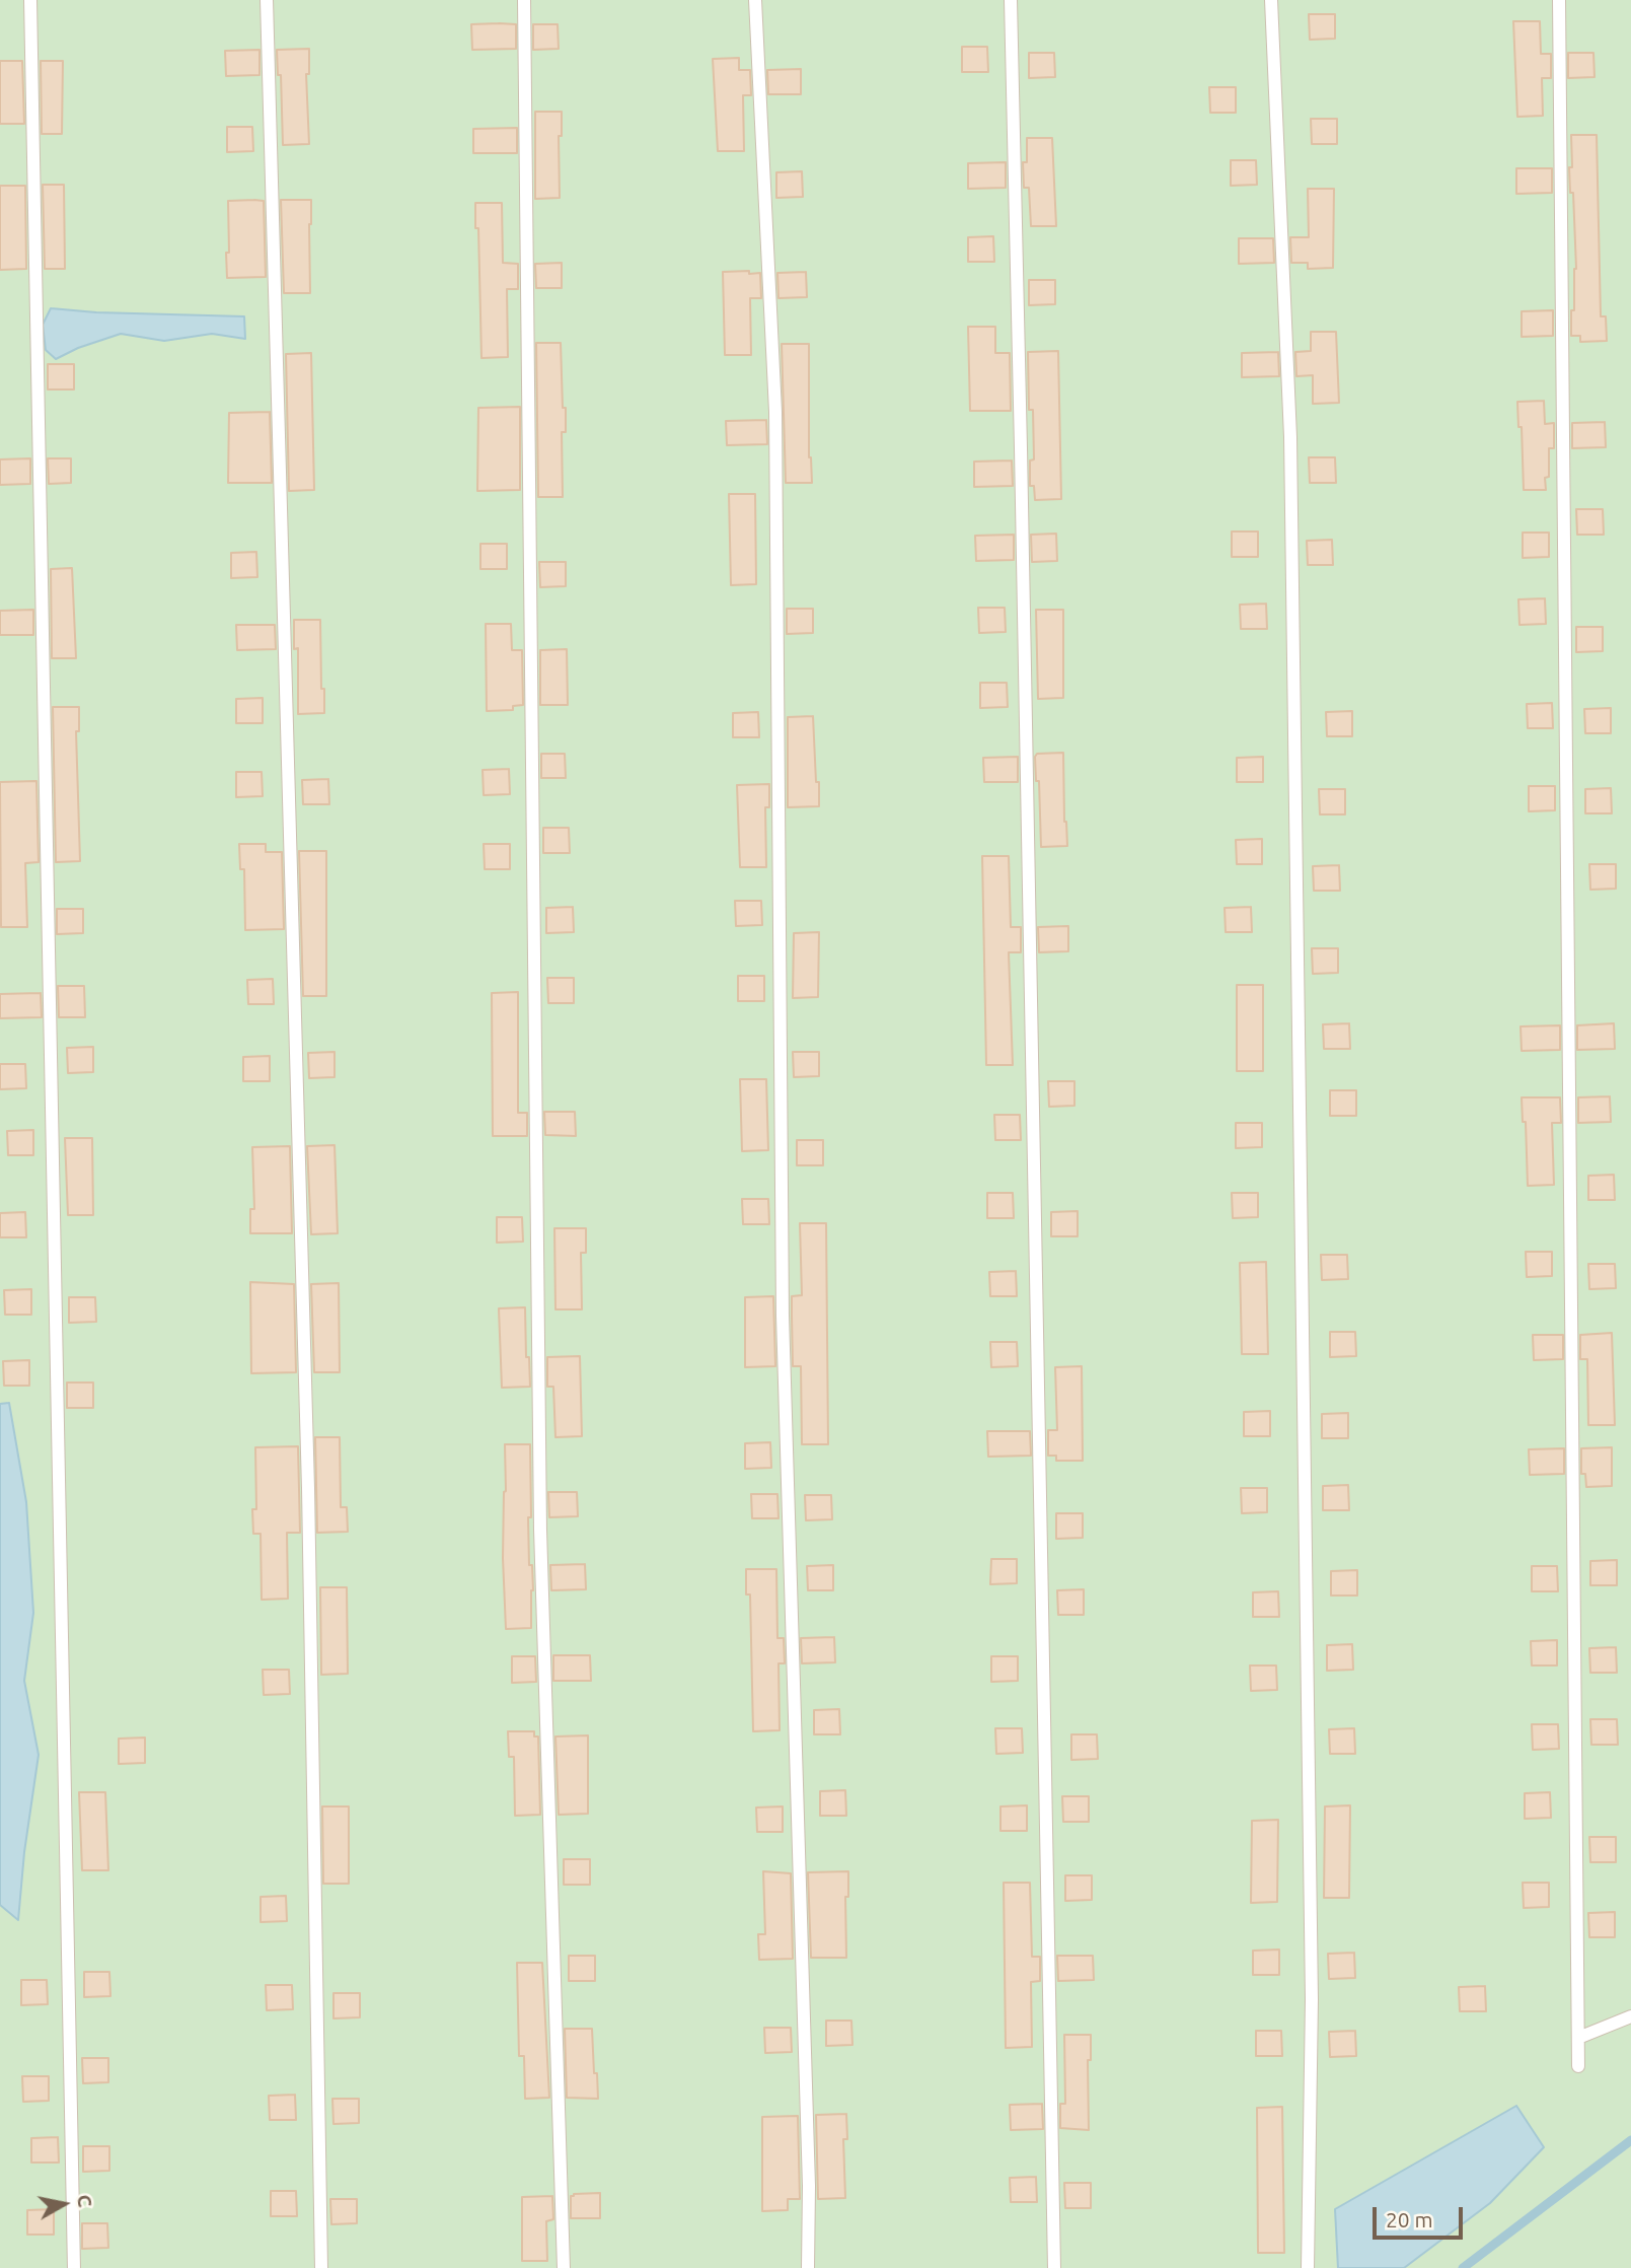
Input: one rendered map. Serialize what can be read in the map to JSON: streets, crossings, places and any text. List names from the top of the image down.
{
  "scale_bar": "20 m",
  "north": "right"
}
